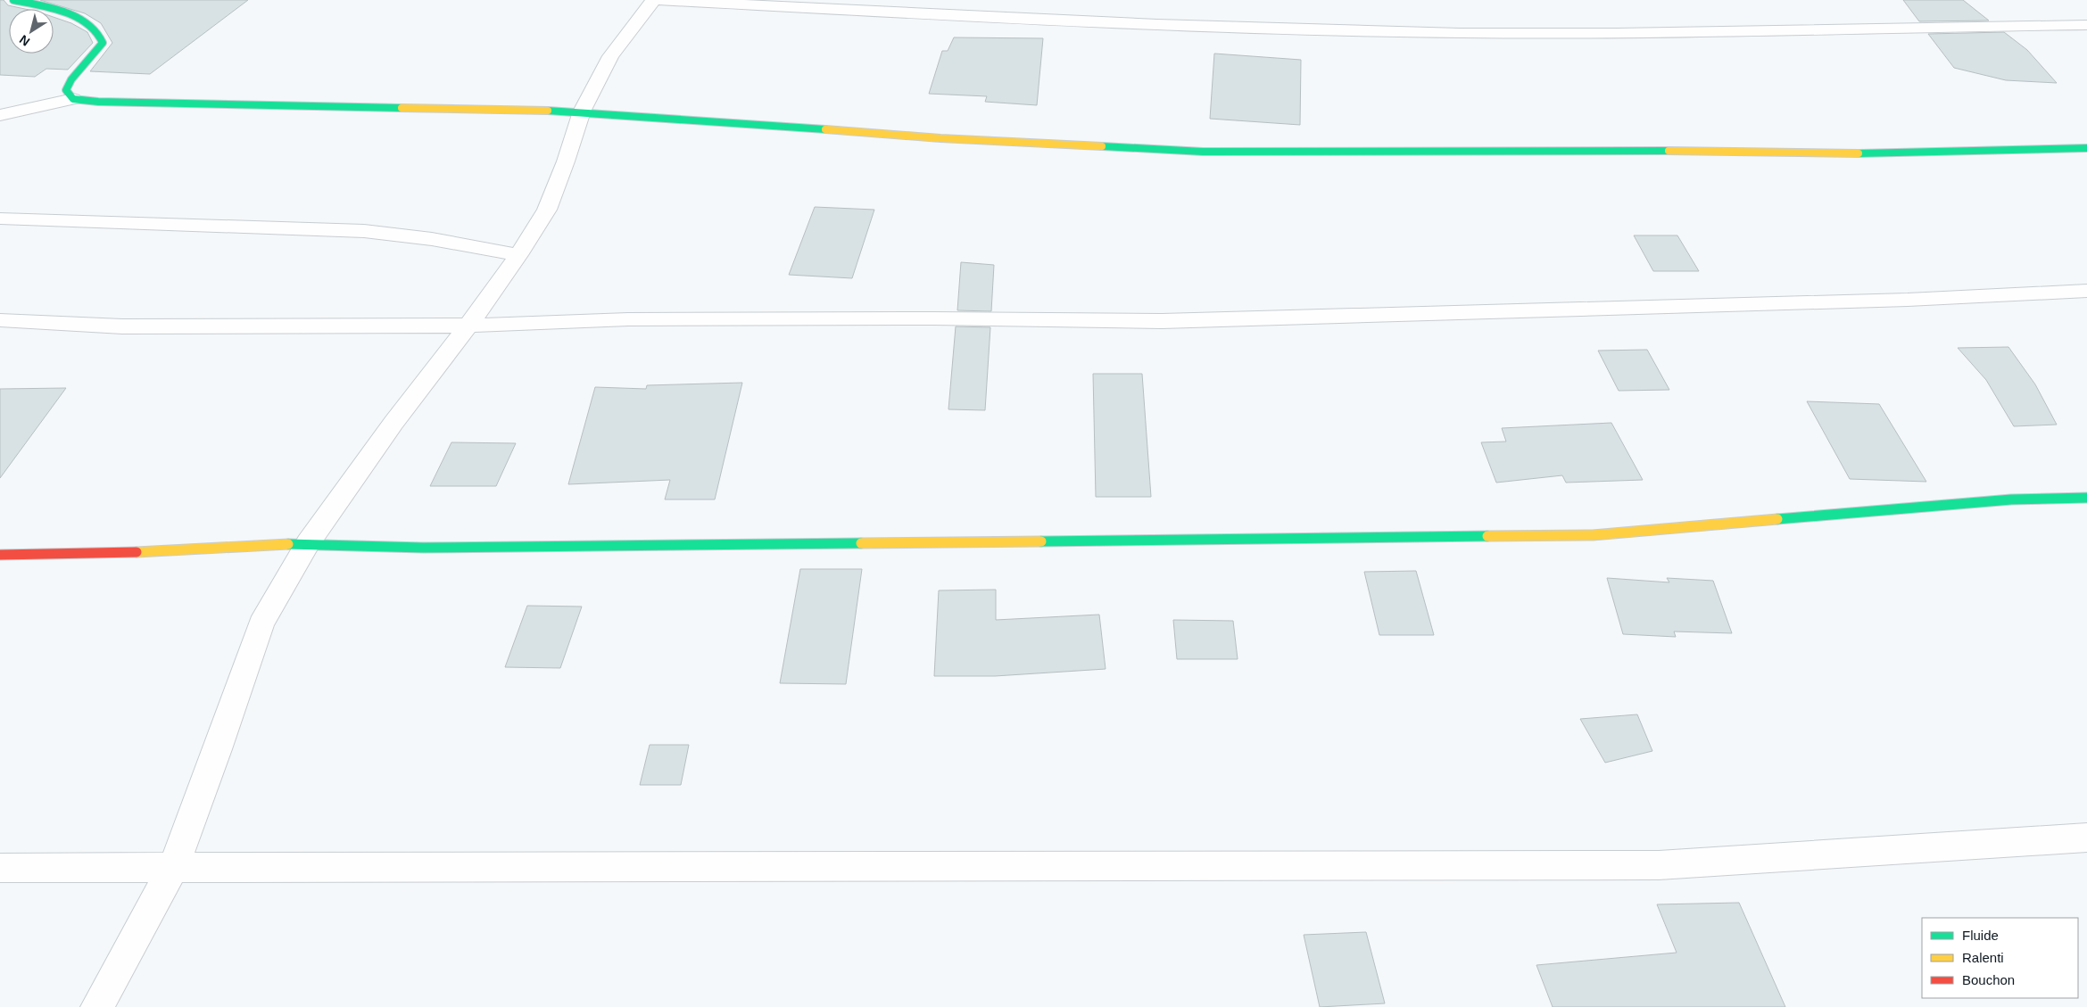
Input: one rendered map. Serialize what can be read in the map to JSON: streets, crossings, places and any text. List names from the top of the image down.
{
  "legend": ["Fluide", "Ralenti", "Bouchon"],
  "north": "bottom left"
}
